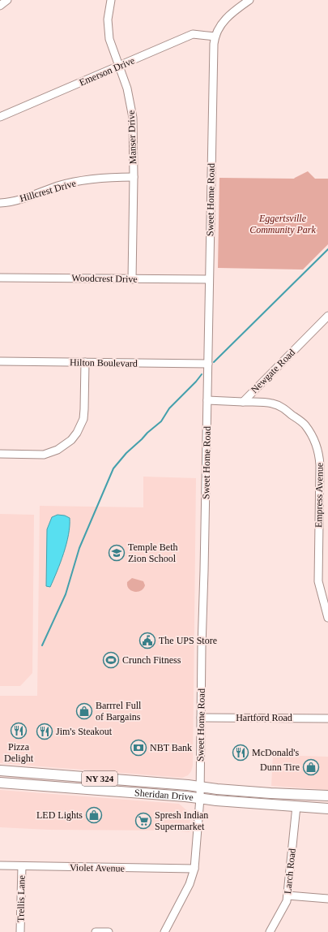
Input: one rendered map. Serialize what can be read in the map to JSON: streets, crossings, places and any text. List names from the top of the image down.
{
  "streets": {
    "main road": ["NY 324", "Sheridan Drive"],
    "street": [
      "Emerson Drive",
      "Manser Drive",
      "Hillcrest Drive",
      "Sweet Home Road",
      "Woodcrest Drive",
      "Hilton Boulevard",
      "Newgate Road",
      "Empress Avenue",
      "Hartford Road",
      "Violet Avenue",
      "Larch Road",
      "Trellis Lane"
    ]
  },
  "crossings": [
    ["Emerson Drive", "Manser Drive"],
    ["Emerson Drive", "Sweet Home Road"],
    ["Manser Drive", "Hillcrest Drive"],
    ["Manser Drive", "Woodcrest Drive"],
    ["Sweet Home Road", "Woodcrest Drive"],
    ["Sweet Home Road", "Hilton Boulevard"],
    ["Sweet Home Road", "Newgate Road"],
    ["Sweet Home Road", "Hartford Road"],
    ["Sweet Home Road", "Sheridan Drive"],
    ["Sweet Home Road", "Violet Avenue"],
    ["Newgate Road", "Empress Avenue"],
    ["Sheridan Drive", "Larch Road"],
    ["Violet Avenue", "Trellis Lane"]
  ],
  "parks": ["Eggertsville Community Park"],
  "places": {
    "school or university": ["Temple Beth Zion School"],
    "public building": ["The UPS Store"],
    "sports": ["Crunch Fitness"],
    "shop": ["Barrrel Full of Bargains", "Dunn Tire", "LED Lights"],
    "restaurant": ["Pizza Delight", "Jim's Steakout", "McDonald's"],
    "bank": ["NBT Bank"],
    "supermarket": ["Spresh Indian Supermarket"]
  }
}
